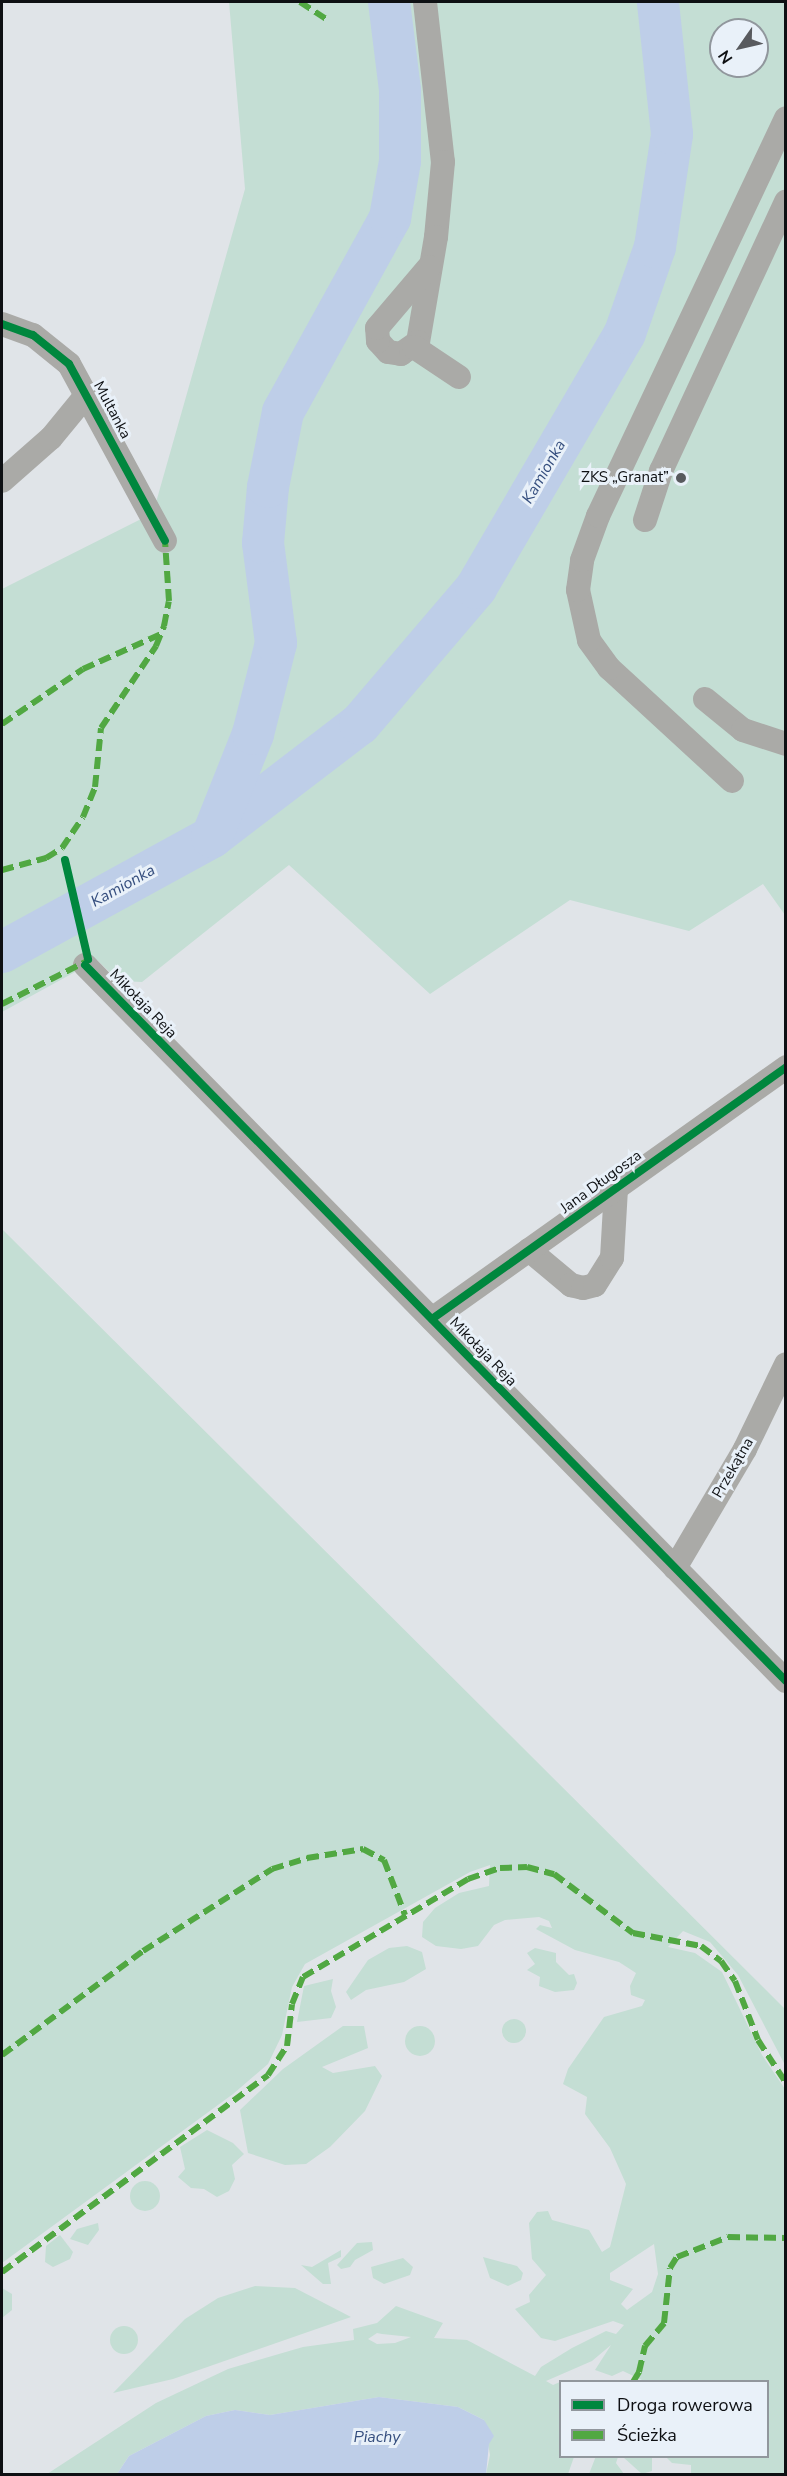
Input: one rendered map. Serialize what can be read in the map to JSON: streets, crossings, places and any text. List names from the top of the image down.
{
  "streets": {
    "street": [
      "Multanka",
      "Mikołaja Reja",
      "Jana Długosza",
      "Przekątna"
    ]
  },
  "crossings": [
    ["Mikołaja Reja", "Jana Długosza"],
    ["Mikołaja Reja", "Przekątna"]
  ],
  "water": ["Kamionka", "Piachy"],
  "places": ["ZKS „Granat”"],
  "legend": ["Droga rowerowa", "Ścieżka"],
  "north": "bottom left"
}
